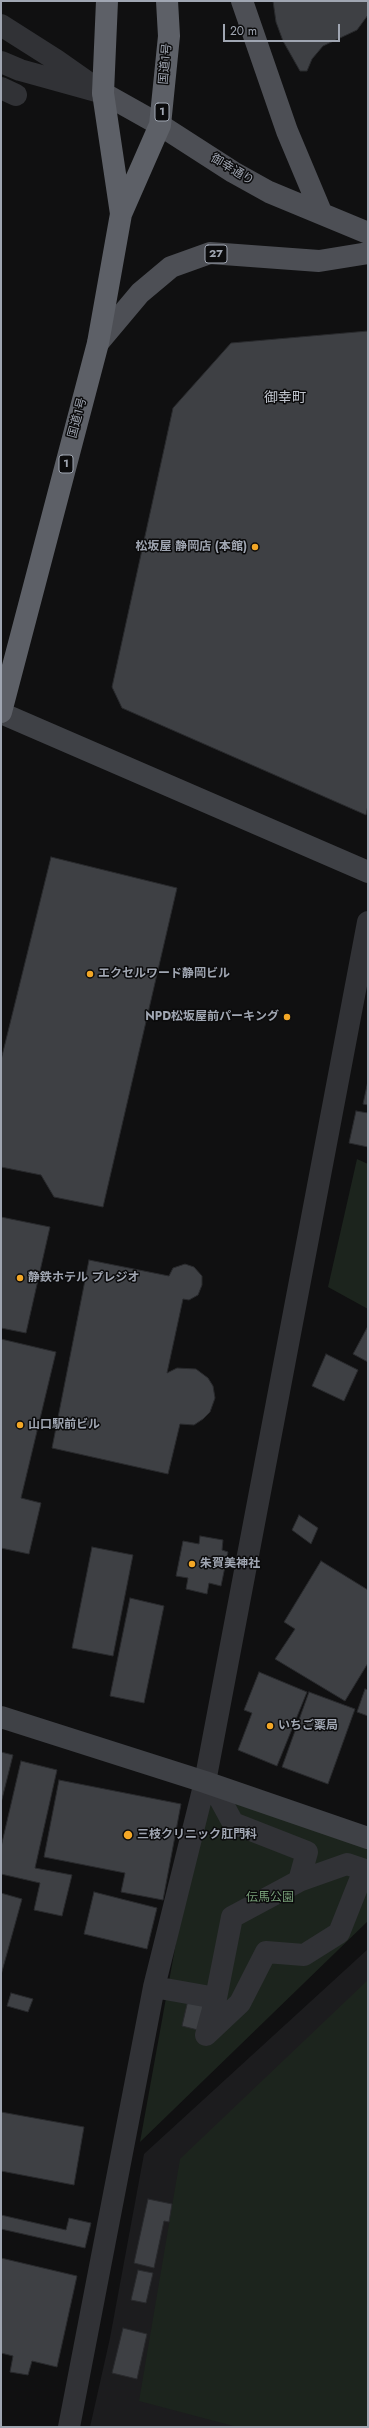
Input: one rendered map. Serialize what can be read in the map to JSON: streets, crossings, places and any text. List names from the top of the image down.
{
  "streets": {
    "highway": ["国道1号", "1"],
    "main road": ["御幸通り", "27"]
  },
  "crossings": [
    ["国道1号", "御幸通り"],
    ["国道1号", "27"]
  ],
  "districts": ["御幸町"],
  "parks": ["伝馬公園"],
  "places": [
    "松坂屋 静岡店 (本館)",
    "エクセルワード静岡ビル",
    "NPD松坂屋前パーキング",
    "静鉄ホテル プレジオ",
    "山口駅前ビル",
    "朱賀美神社",
    "いちご薬局",
    "三枝クリニック肛門科"
  ],
  "scale_bar": "20 m"
}
